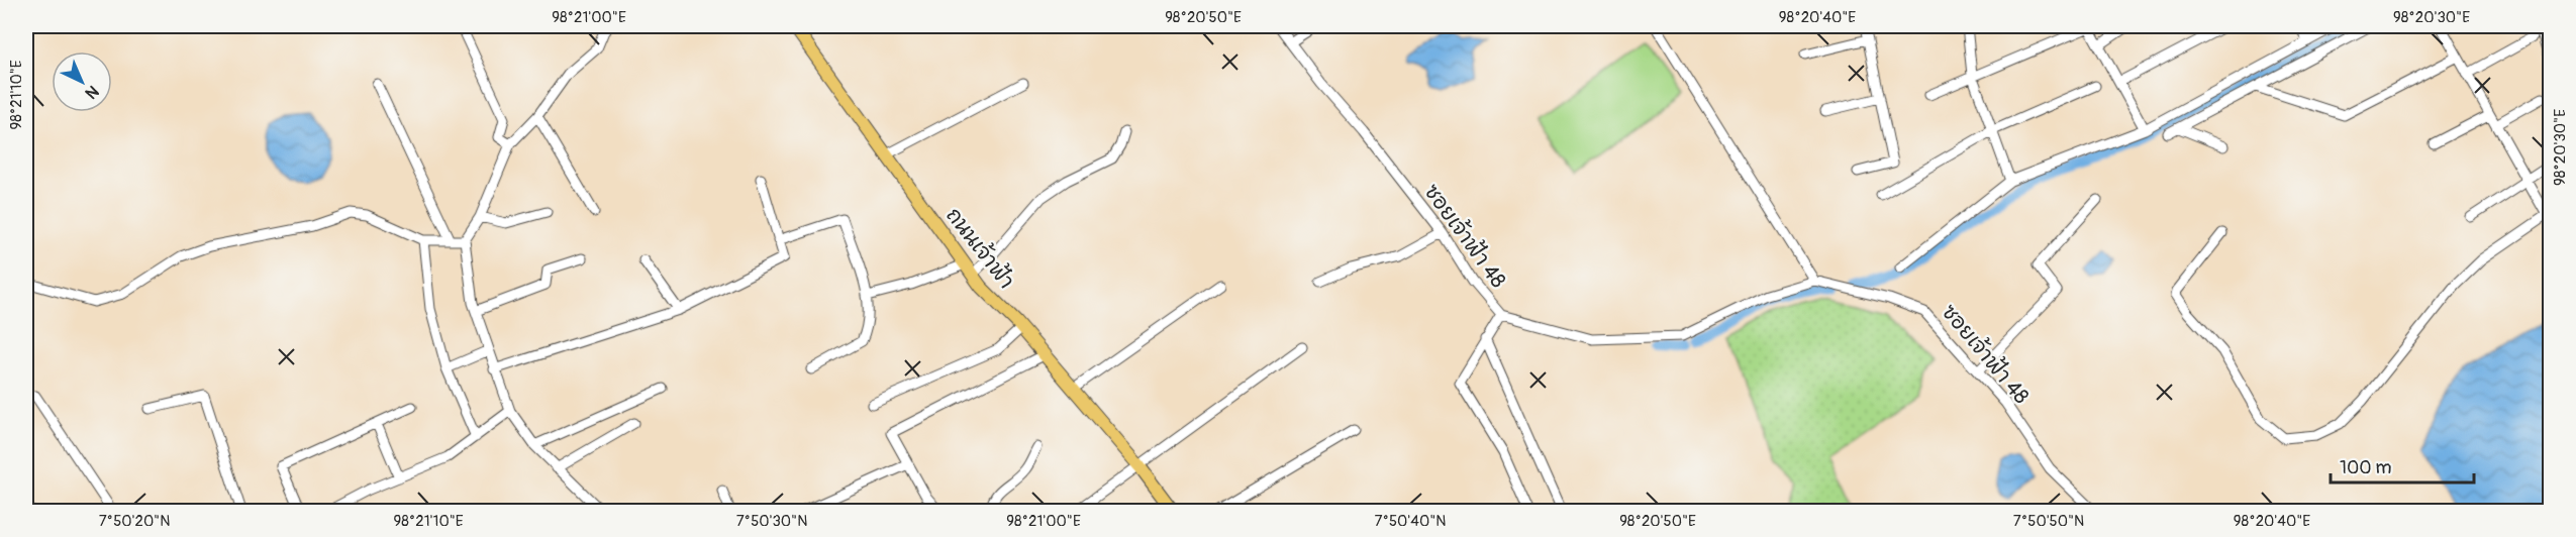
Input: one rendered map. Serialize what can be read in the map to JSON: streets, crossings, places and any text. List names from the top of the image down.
{
  "streets": {
    "main road": ["ถนนเจ้าฟ้า"],
    "street": ["ซอยเจ้าฟ้า 48"]
  },
  "scale_bar": "100 m",
  "north": "bottom right",
  "coordinates": [
    "98°21'00\"E",
    "98°20'50\"E",
    "98°20'40\"E",
    "98°20'30\"E",
    "98°21'10\"E",
    "7°50'20\"N",
    "7°50'30\"N",
    "7°50'40\"N",
    "7°50'50\"N"
  ]
}
